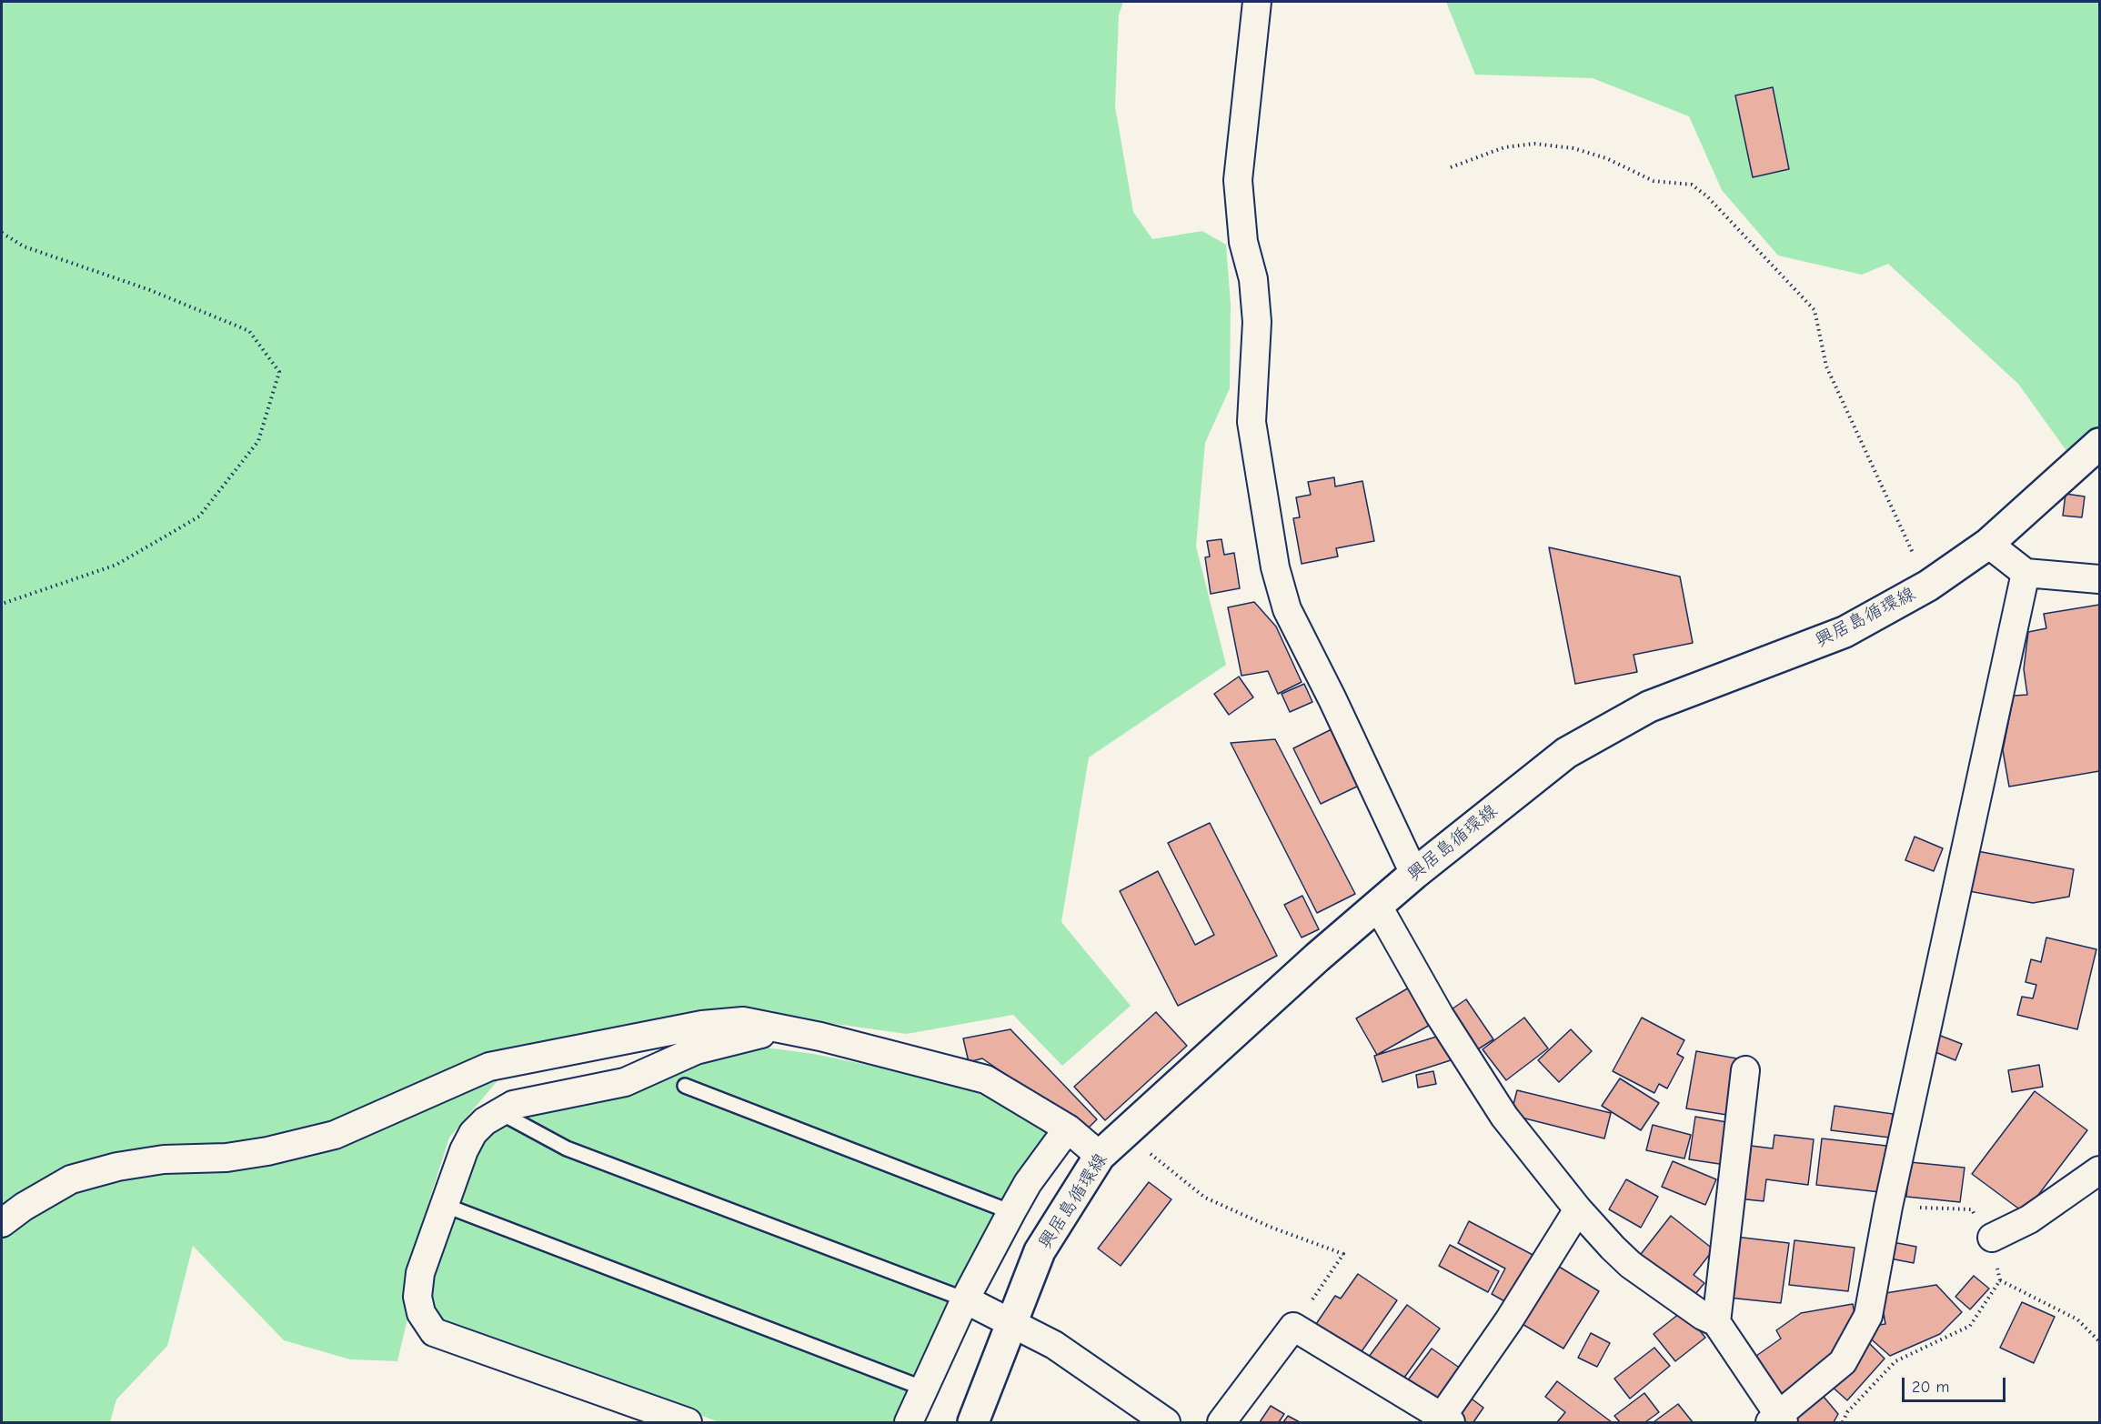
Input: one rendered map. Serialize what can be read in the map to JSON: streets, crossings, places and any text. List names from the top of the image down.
{
  "streets": {
    "main road": ["興居島循環線"]
  },
  "scale_bar": "20 m"
}
